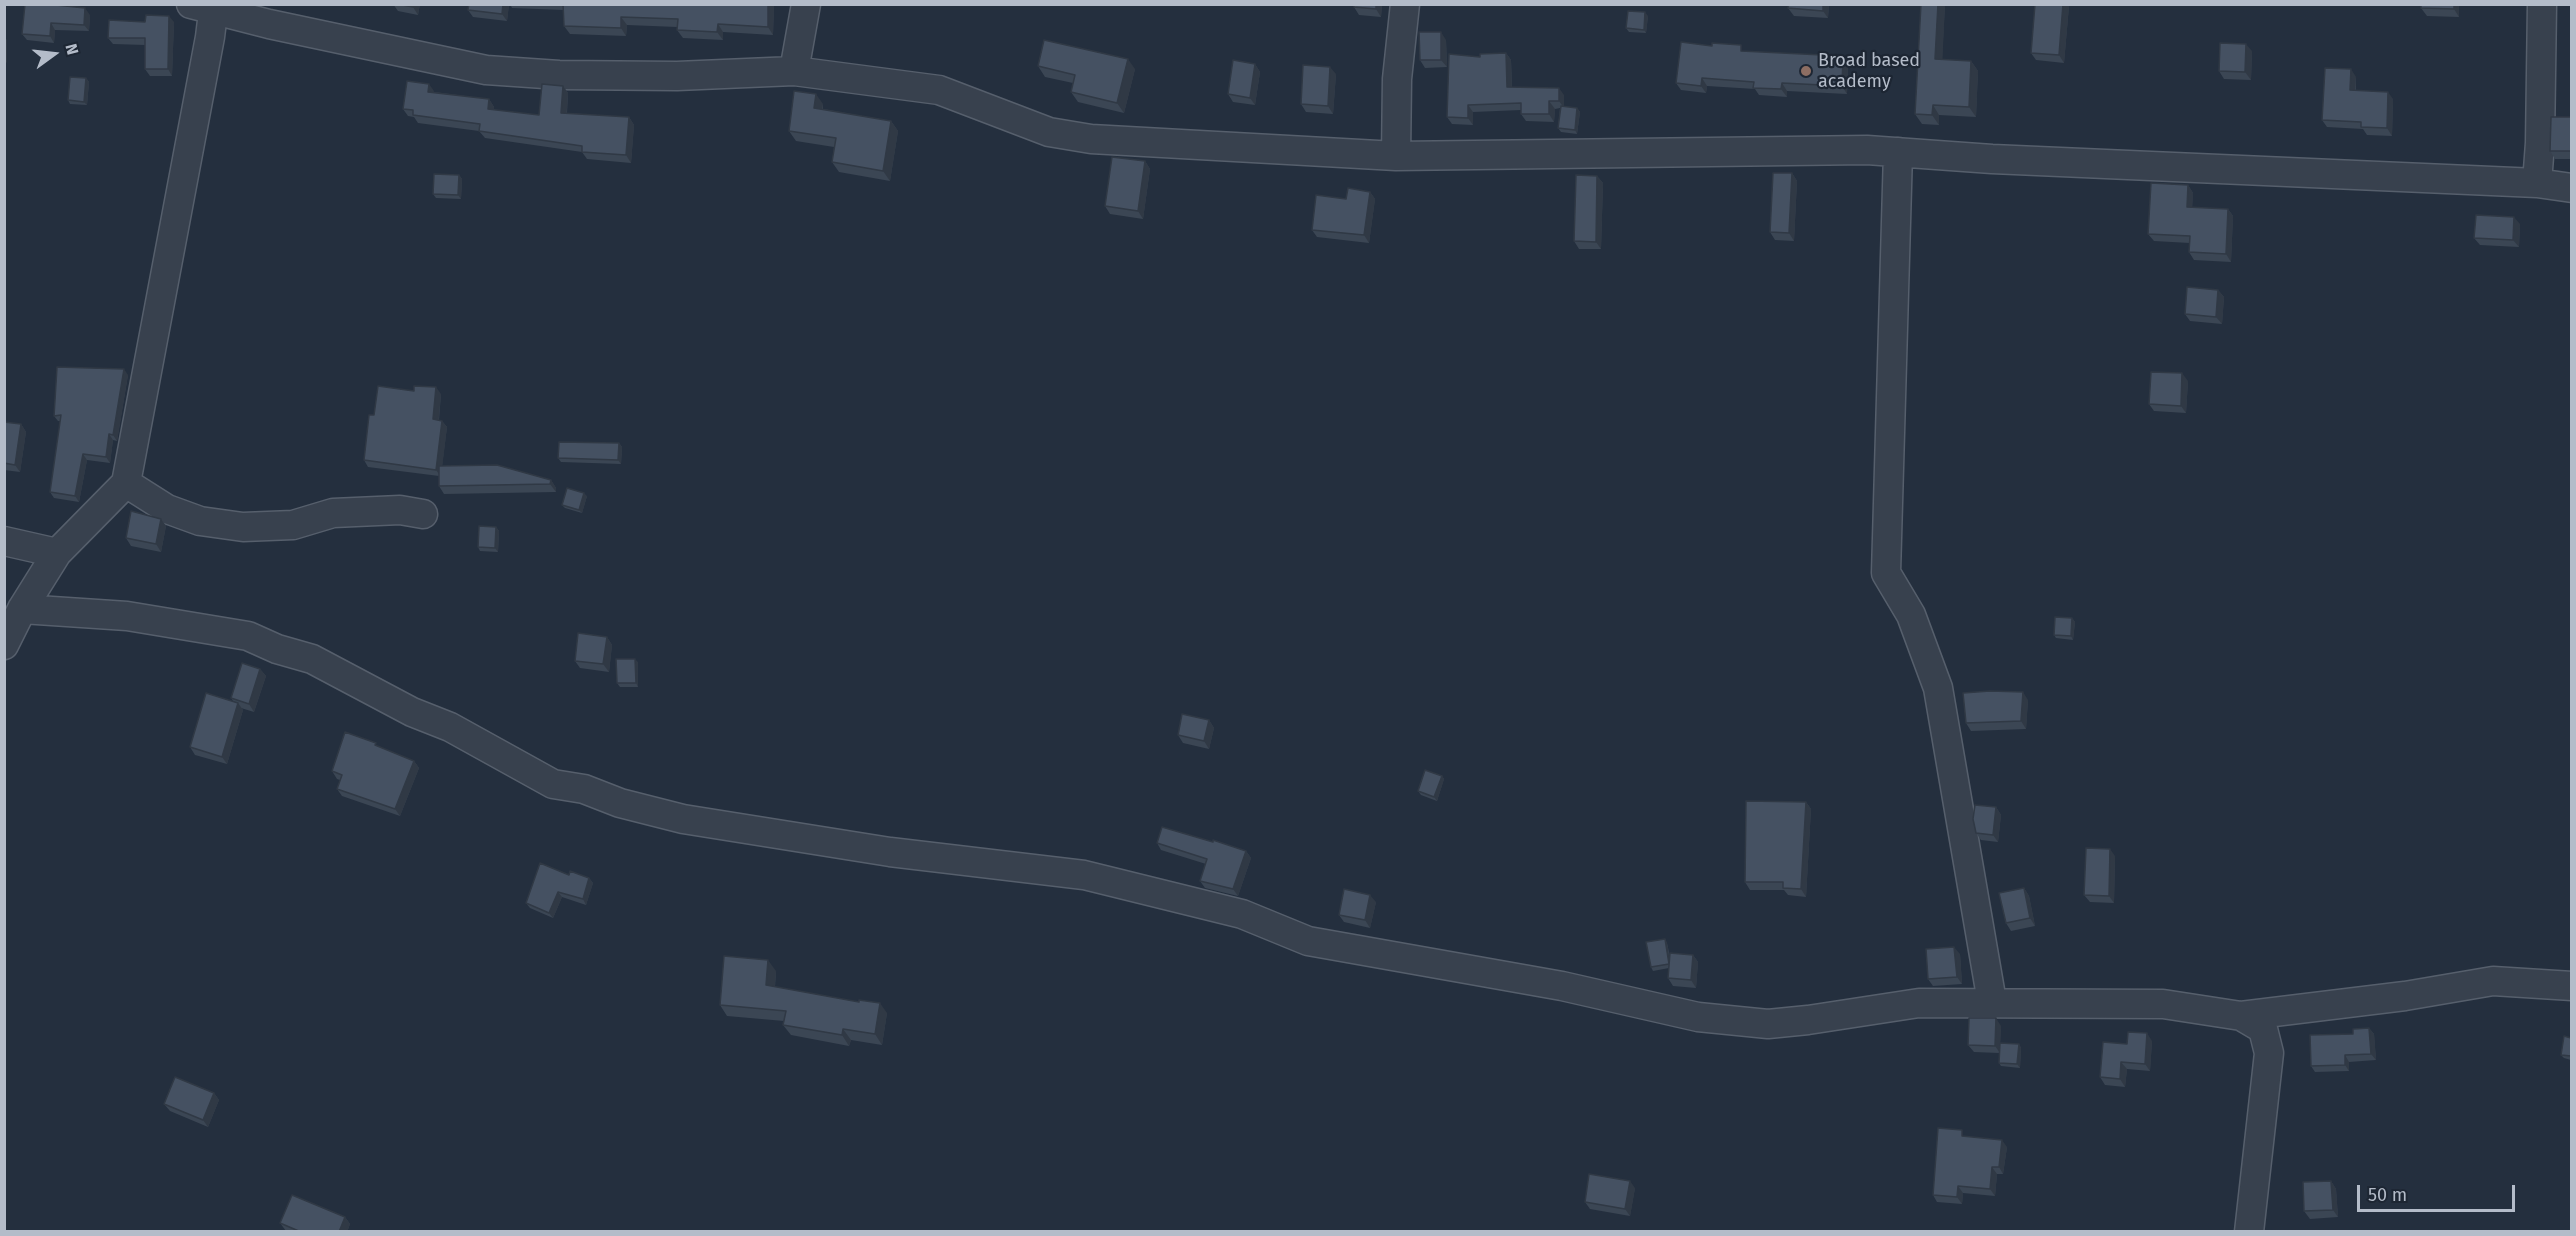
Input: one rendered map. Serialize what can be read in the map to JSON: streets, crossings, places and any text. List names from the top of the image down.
{
  "places": ["Broad based academy"],
  "scale_bar": "50 m",
  "north": "right"
}
